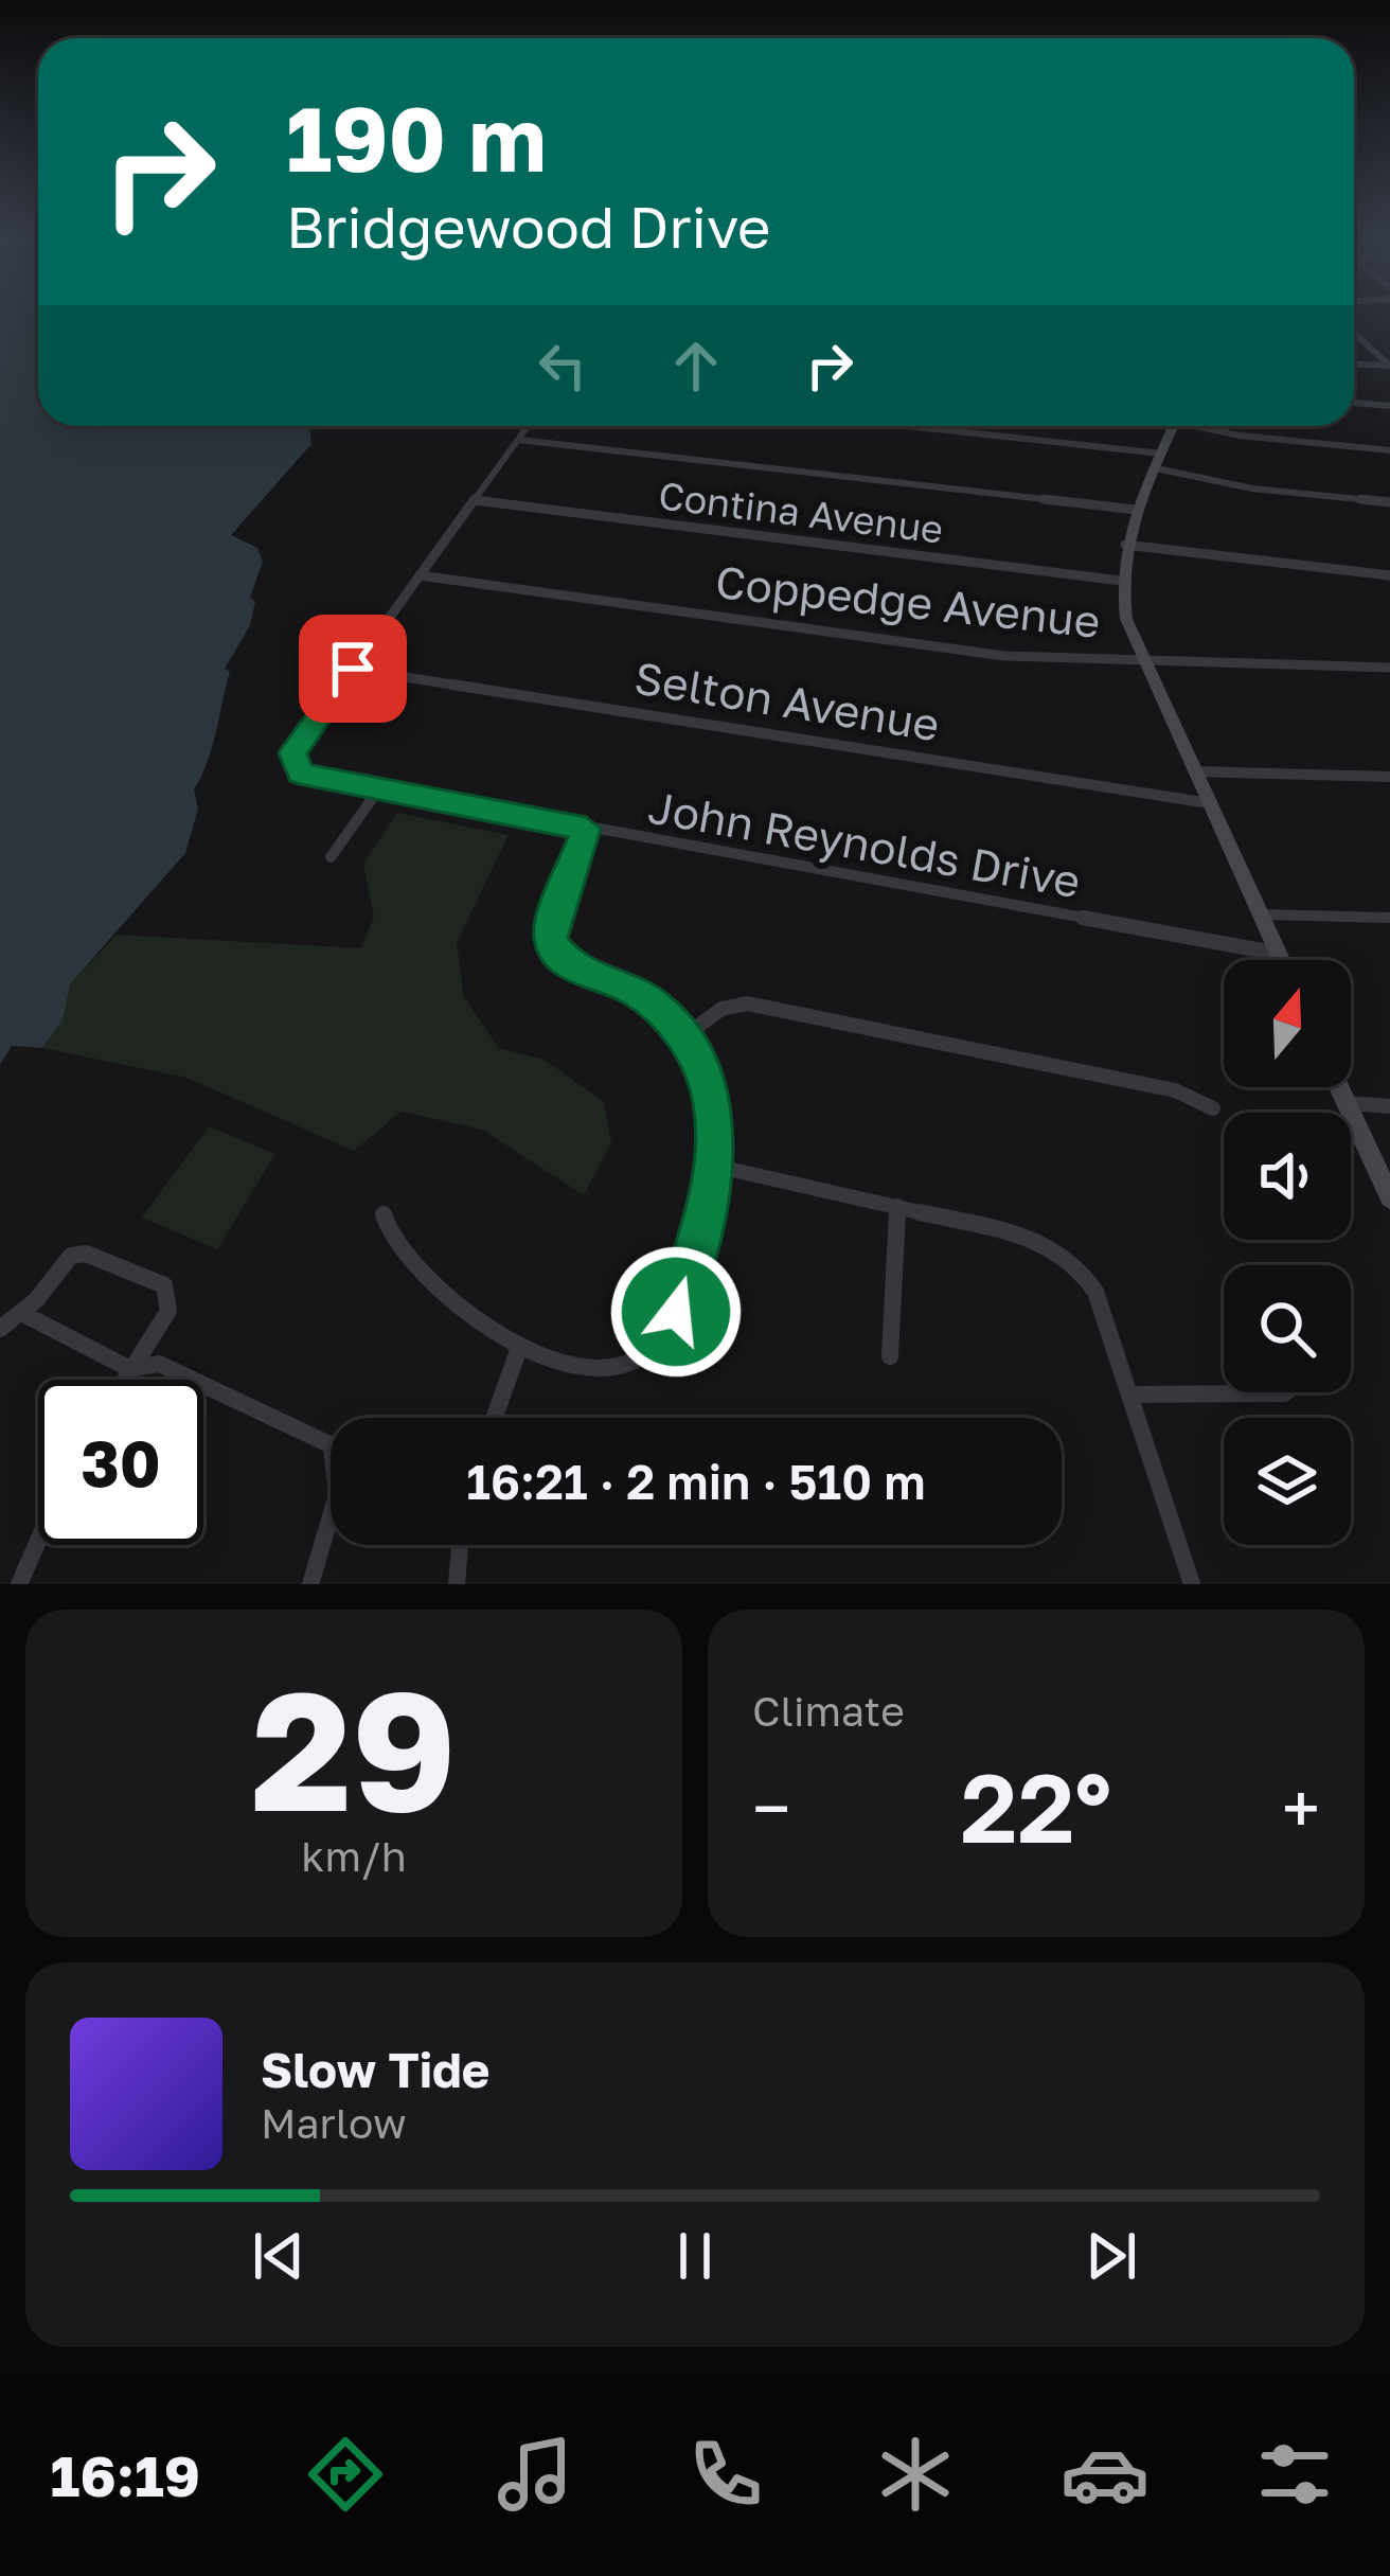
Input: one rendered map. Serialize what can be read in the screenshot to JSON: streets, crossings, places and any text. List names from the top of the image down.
{
  "streets": {
    "street": [
      "Contina Avenue",
      "Coppedge Avenue",
      "Selton Avenue",
      "John Reynolds Drive"
    ]
  },
  "crossings": [
    ["Selton Avenue", "John Reynolds Drive"]
  ],
  "north": "top",
  "page": {
    "turn": ["190 m", "Bridgewood Drive"],
    "limit": "30",
    "trip": "16:21 · 2 min · 510 m",
    "tile": [
      ["29", "km/h"],
      "Climate"
    ],
    "heat": ["−", "22°", "+"],
    "song": ["Slow Tide", "Marlow"],
    "tabs": "16:19"
  }
}
